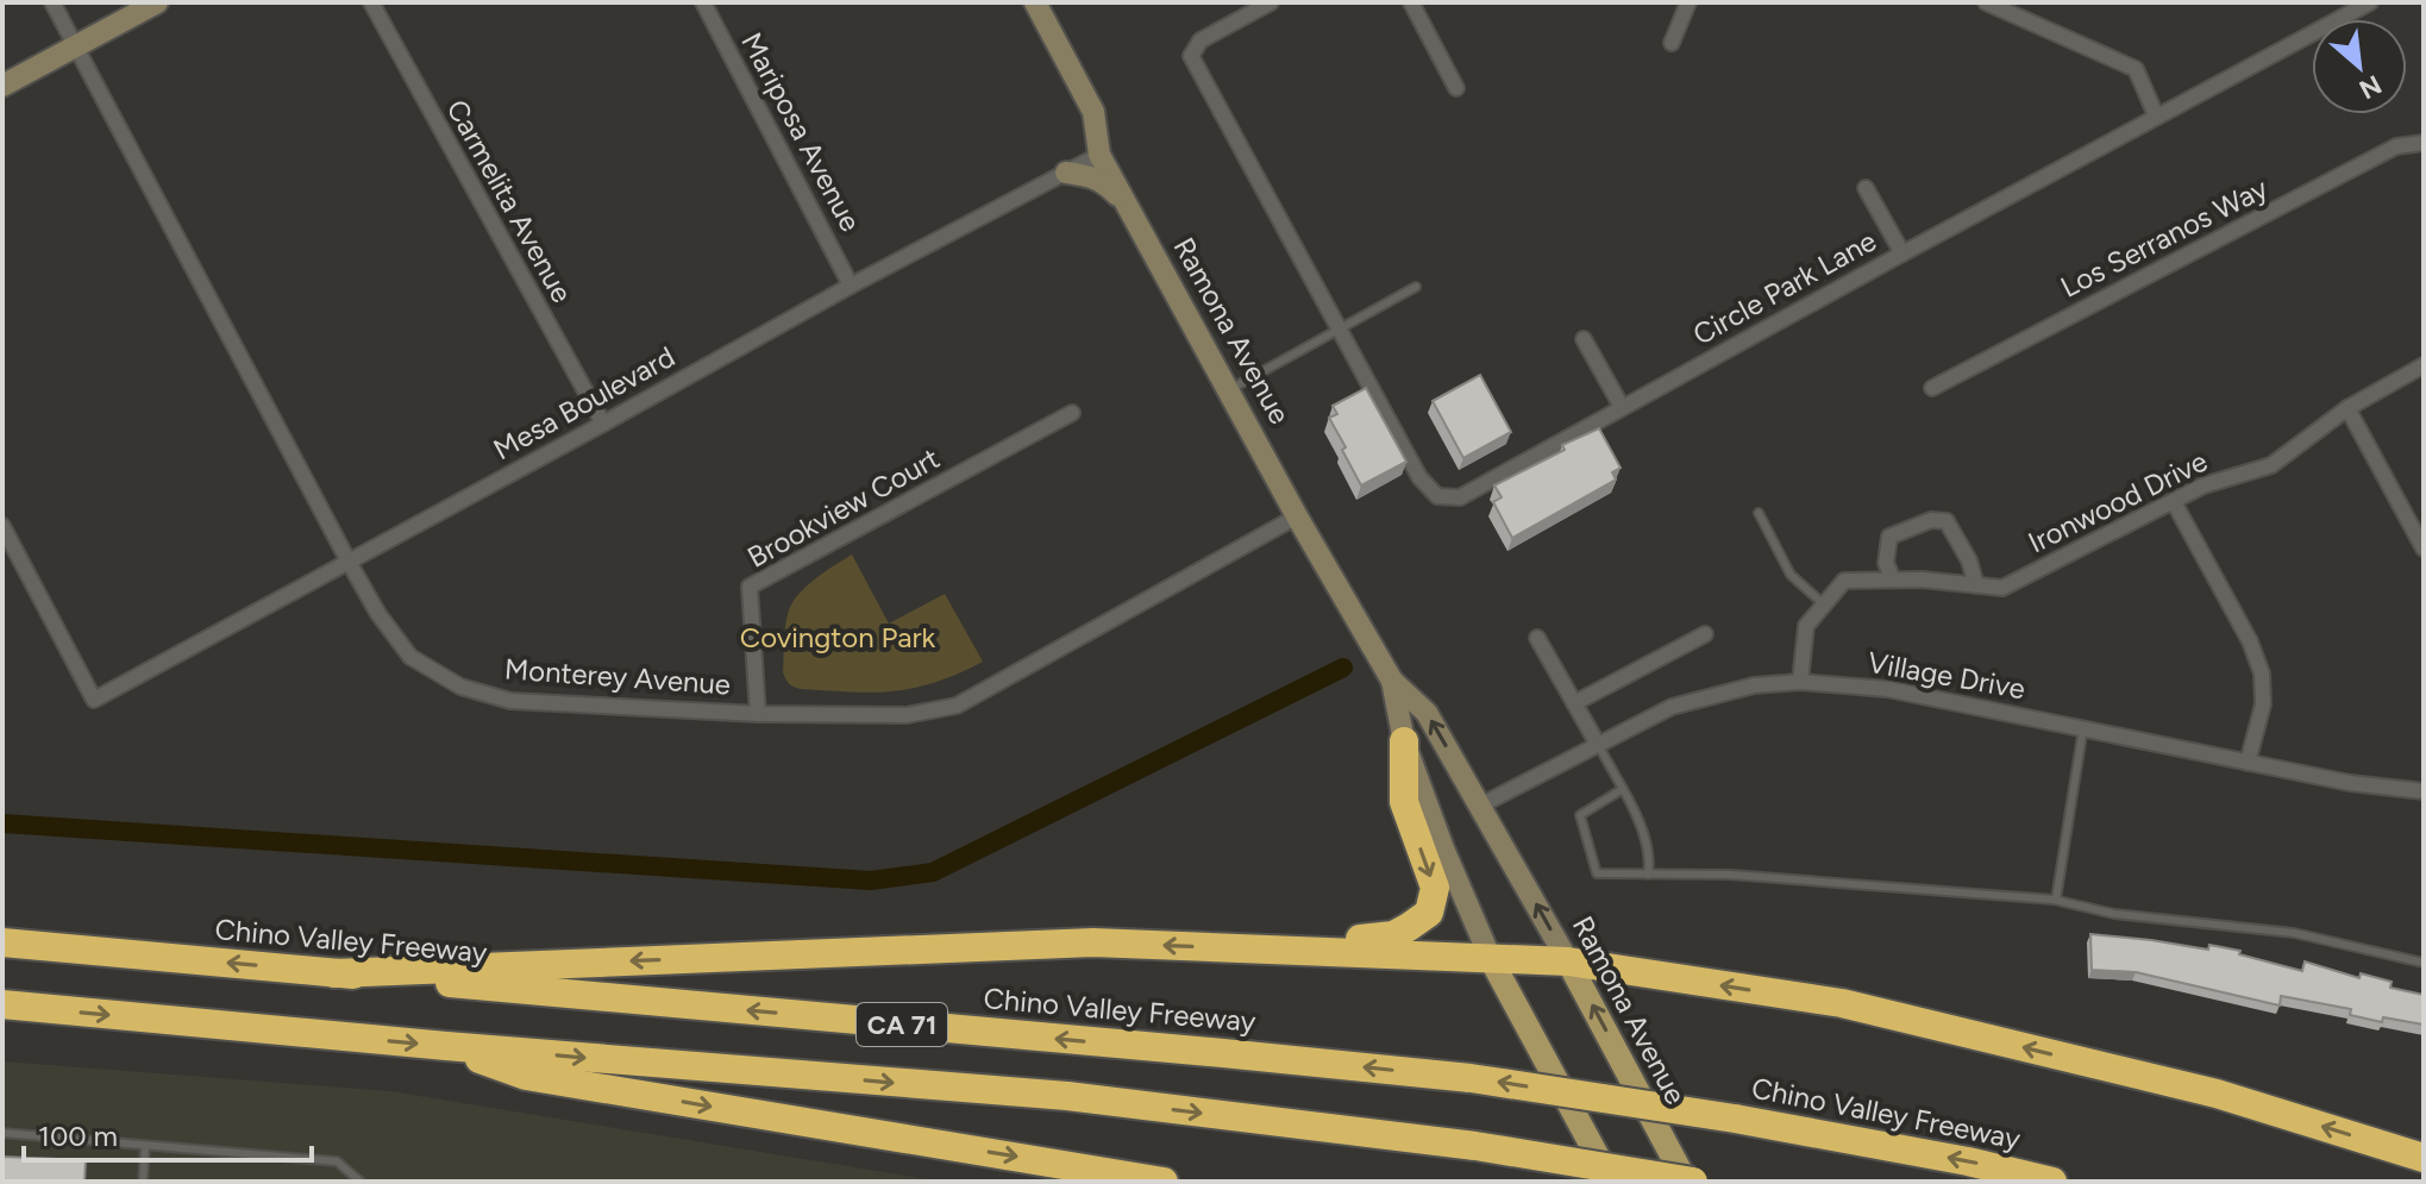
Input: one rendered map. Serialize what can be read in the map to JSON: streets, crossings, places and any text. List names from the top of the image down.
{
  "streets": {
    "highway": ["Chino Valley Freeway", "CA 71"],
    "main road": ["Ramona Avenue"],
    "street": [
      "Mariposa Avenue",
      "Carmelita Avenue",
      "Los Serranos Way",
      "Circle Park Lane",
      "Mesa Boulevard",
      "Ironwood Drive",
      "Brookview Court",
      "Village Drive",
      "Monterey Avenue"
    ]
  },
  "crossings": [
    ["Mariposa Avenue", "Mesa Boulevard"],
    ["Carmelita Avenue", "Mesa Boulevard"],
    ["Ramona Avenue", "Mesa Boulevard"],
    ["Ramona Avenue", "Village Drive"],
    ["Ramona Avenue", "Monterey Avenue"],
    ["Ramona Avenue", "CA 71"],
    ["Mesa Boulevard", "Monterey Avenue"],
    ["Brookview Court", "Monterey Avenue"]
  ],
  "parks": ["Covington Park"],
  "scale_bar": "100 m",
  "north": "bottom right"
}
